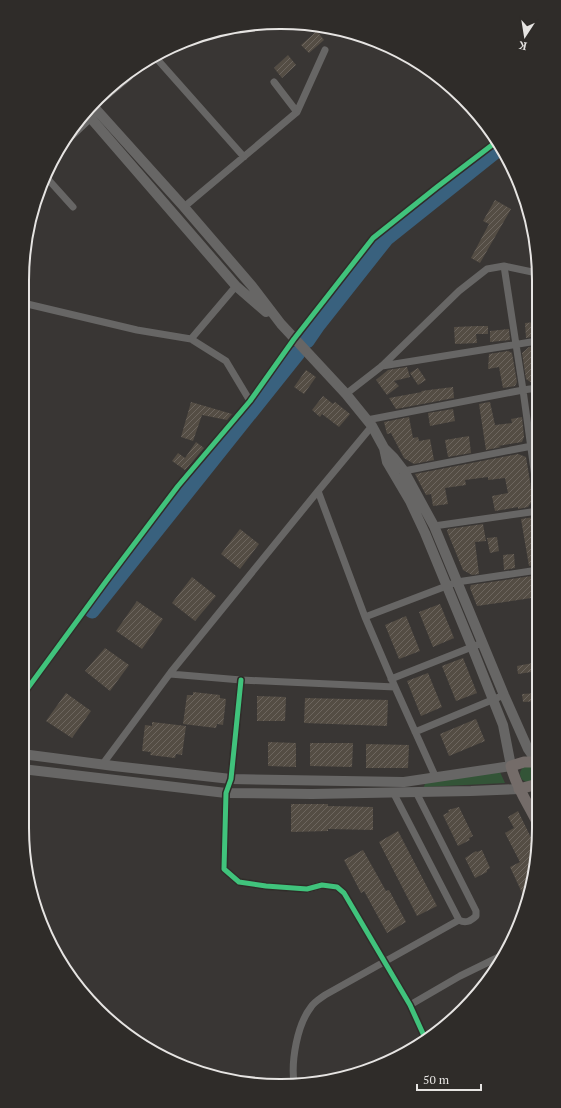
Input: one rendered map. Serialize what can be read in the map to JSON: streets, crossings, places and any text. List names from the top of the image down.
{
  "scale_bar": "50 m",
  "north": "bottom"
}
